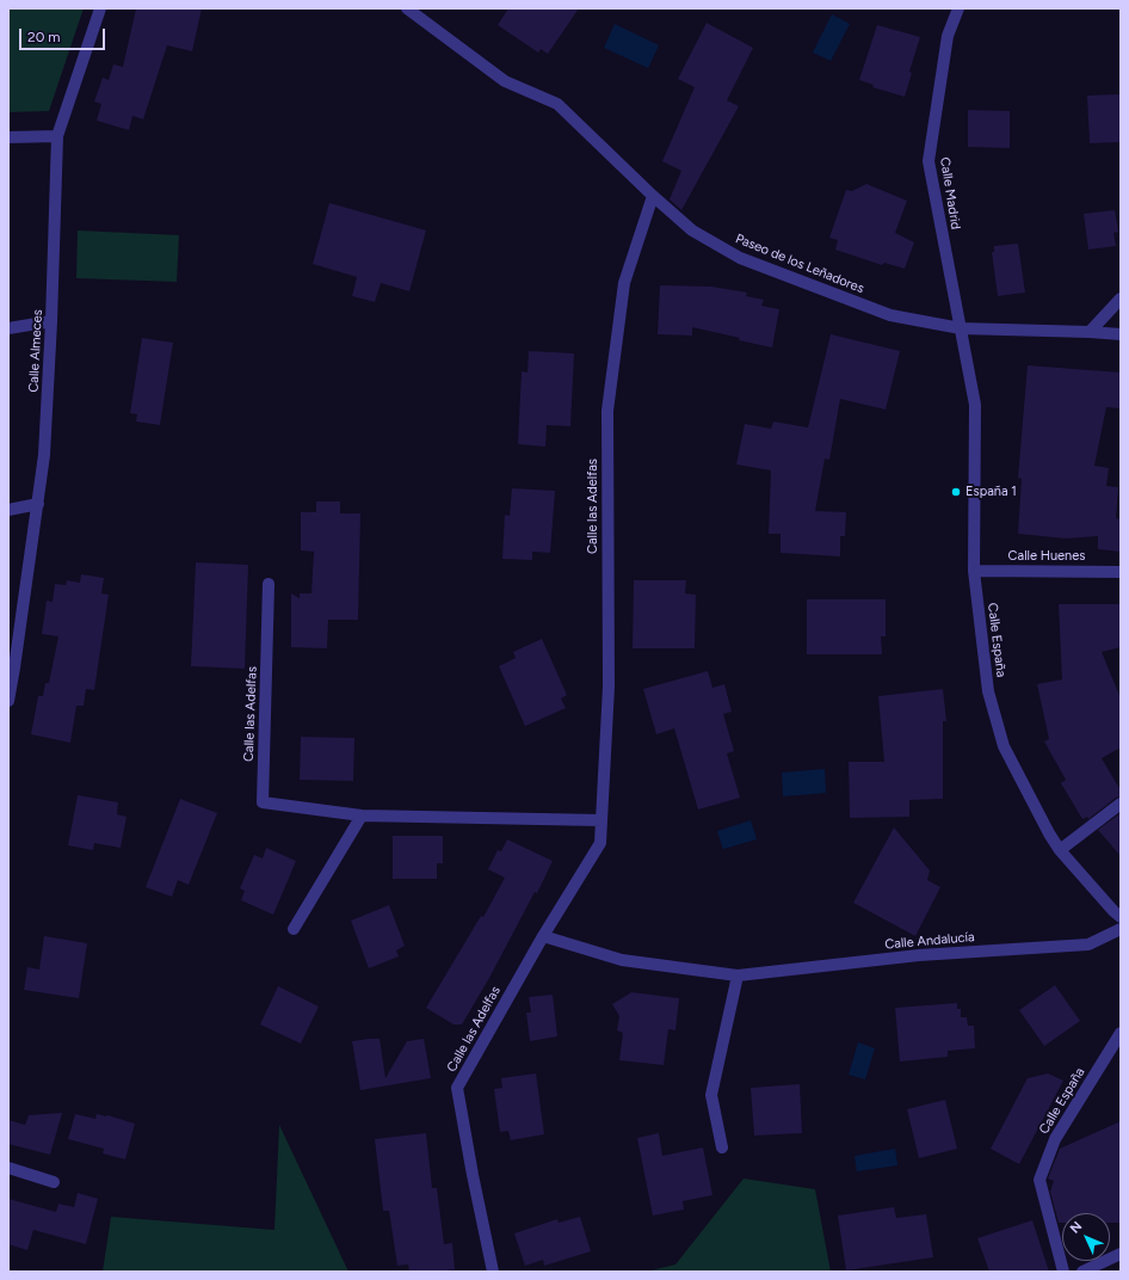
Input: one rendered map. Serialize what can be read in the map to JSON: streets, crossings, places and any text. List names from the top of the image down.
{
  "streets": {
    "street": [
      "Calle Madrid",
      "Paseo de los Leñadores",
      "Calle Almeces",
      "Calle las Adelfas",
      "Calle Huenes",
      "Calle España",
      "Calle Andalucía"
    ]
  },
  "crossings": [
    ["Calle Madrid", "Paseo de los Leñadores"],
    ["Calle Madrid", "Calle España"],
    ["Paseo de los Leñadores", "Calle las Adelfas"],
    ["Paseo de los Leñadores", "Calle España"],
    ["Calle las Adelfas", "Calle Andalucía"],
    ["Calle Huenes", "Calle España"]
  ],
  "places": ["España 1"],
  "scale_bar": "20 m",
  "north": "top left"
}
